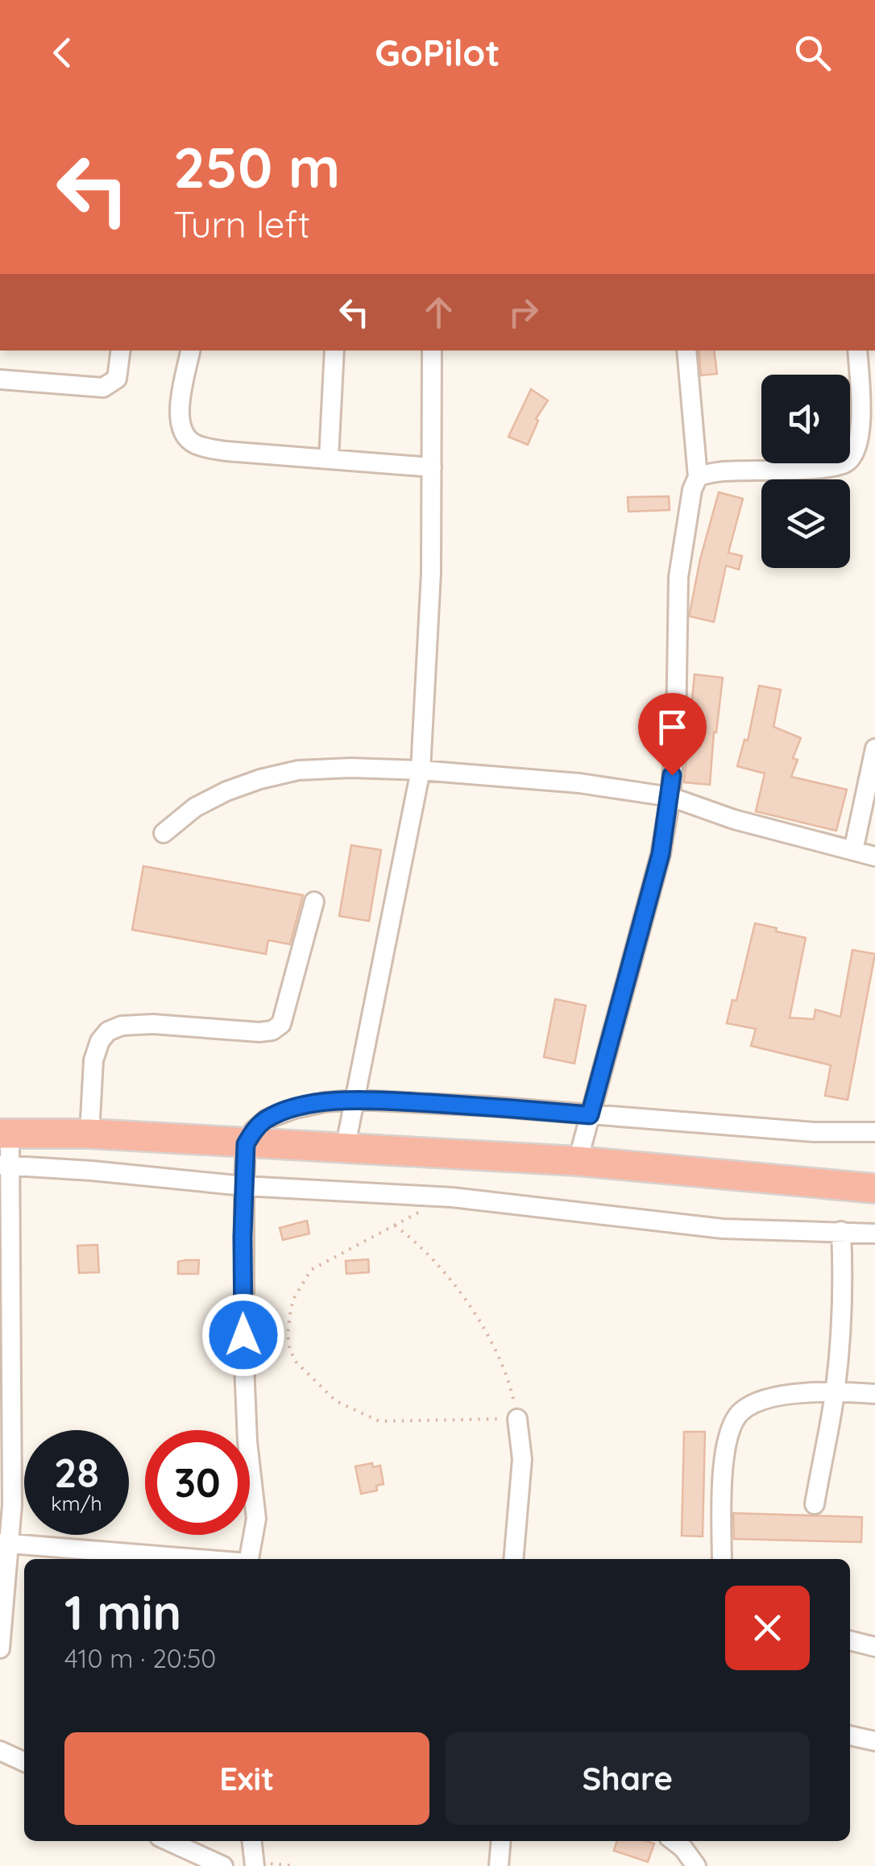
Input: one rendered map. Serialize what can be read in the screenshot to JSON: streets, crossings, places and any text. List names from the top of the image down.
{
  "page": {
    "header": "GoPilot",
    "turn": ["250 m", "Turn left"],
    "speed": "28 km/h",
    "limit": "30",
    "heading": ["1 min", "410 m · 20:50"],
    "buttons": ["Exit", "Share"]
  }
}
